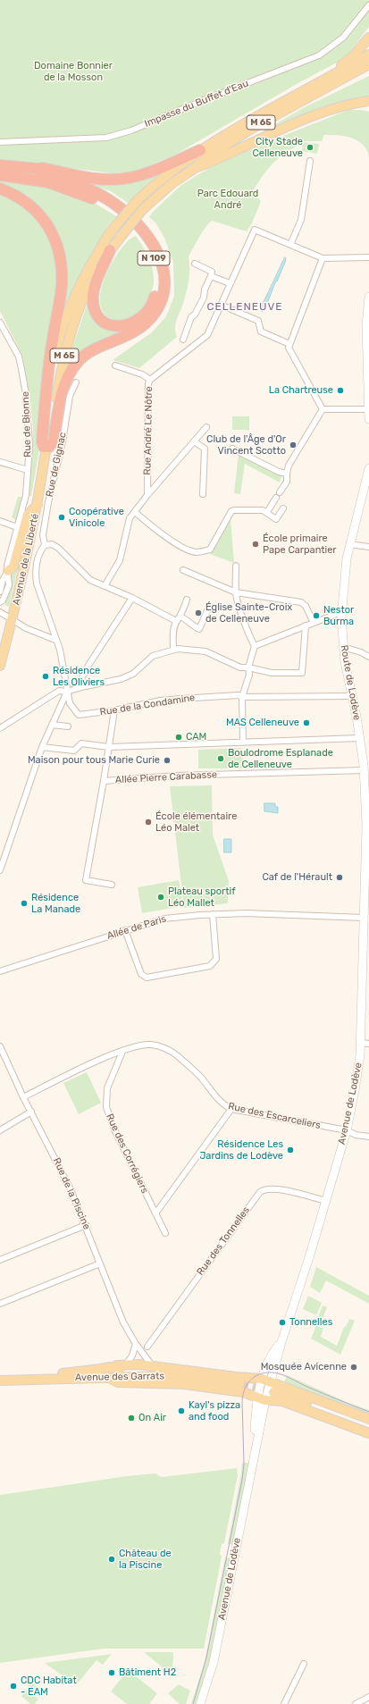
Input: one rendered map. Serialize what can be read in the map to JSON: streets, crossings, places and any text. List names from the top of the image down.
{
  "streets": {
    "highway": ["N 109"],
    "main road": ["M 65", "Avenue de la Liberté", "Avenue des Garrats"],
    "street": [
      "Impasse du Buffet d'Eau",
      "Rue de Bionne",
      "Rue André Le Nôtre",
      "Rue de Gignac",
      "Route de Lodève",
      "Rue de la Condamine",
      "Allée Pierre Carabasse",
      "Allée de Paris",
      "Avenue de Lodève",
      "Rue des Escarceliers",
      "Rue des Corrégiers",
      "Rue de la Piscine",
      "Rue des Tonnelles"
    ]
  },
  "crossings": [
    ["M 65", "Rue de Bionne"],
    ["M 65", "Avenue de la Liberté"],
    ["N 109", "Avenue de la Liberté"],
    ["Rue de Gignac", "Rue de la Condamine"],
    ["Route de Lodève", "Rue de la Condamine"],
    ["Route de Lodève", "Allée Pierre Carabasse"],
    ["Route de Lodève", "Avenue de Lodève"],
    ["Rue de la Condamine", "Allée Pierre Carabasse"],
    ["Allée Pierre Carabasse", "Avenue de Lodève"],
    ["Allée de Paris", "Avenue de Lodève"],
    ["Avenue de Lodève", "Rue des Escarceliers"],
    ["Avenue de Lodève", "Rue des Tonnelles"],
    ["Rue des Escarceliers", "Rue des Corrégiers"],
    ["Rue des Escarceliers", "Rue de la Piscine"]
  ],
  "districts": ["CELLENEUVE"],
  "parks": ["Domaine Bonnier de la Mosson", "Parc Edouard André"],
  "places": [
    "City Stade Celleneuve",
    "La Chartreuse",
    "Club de l'Âge d'Or Vincent Scotto",
    "Coopérative Vinicole",
    "École primaire Pape Carpantier",
    "Église Sainte-Croix de Celleneuve",
    "Nestor Burma",
    "Résidence Les Oliviers",
    "MAS Celleneuve",
    "CAM",
    "Boulodrome Esplanade de Celleneuve",
    "Maison pour tous Marie Curie",
    "École élémentaire Léo Malet",
    "Caf de l'Hérault",
    "Plateau sportif Léo Mallet",
    "Résidence La Manade",
    "Résidence Les Jardins de Lodève",
    "Tonnelles",
    "Mosquée Avicenne",
    "Kayl's pizza and food",
    "On Air",
    "Château de la Piscine",
    "Bâtiment H2",
    "CDC Habitat - EAM"
  ]
}
